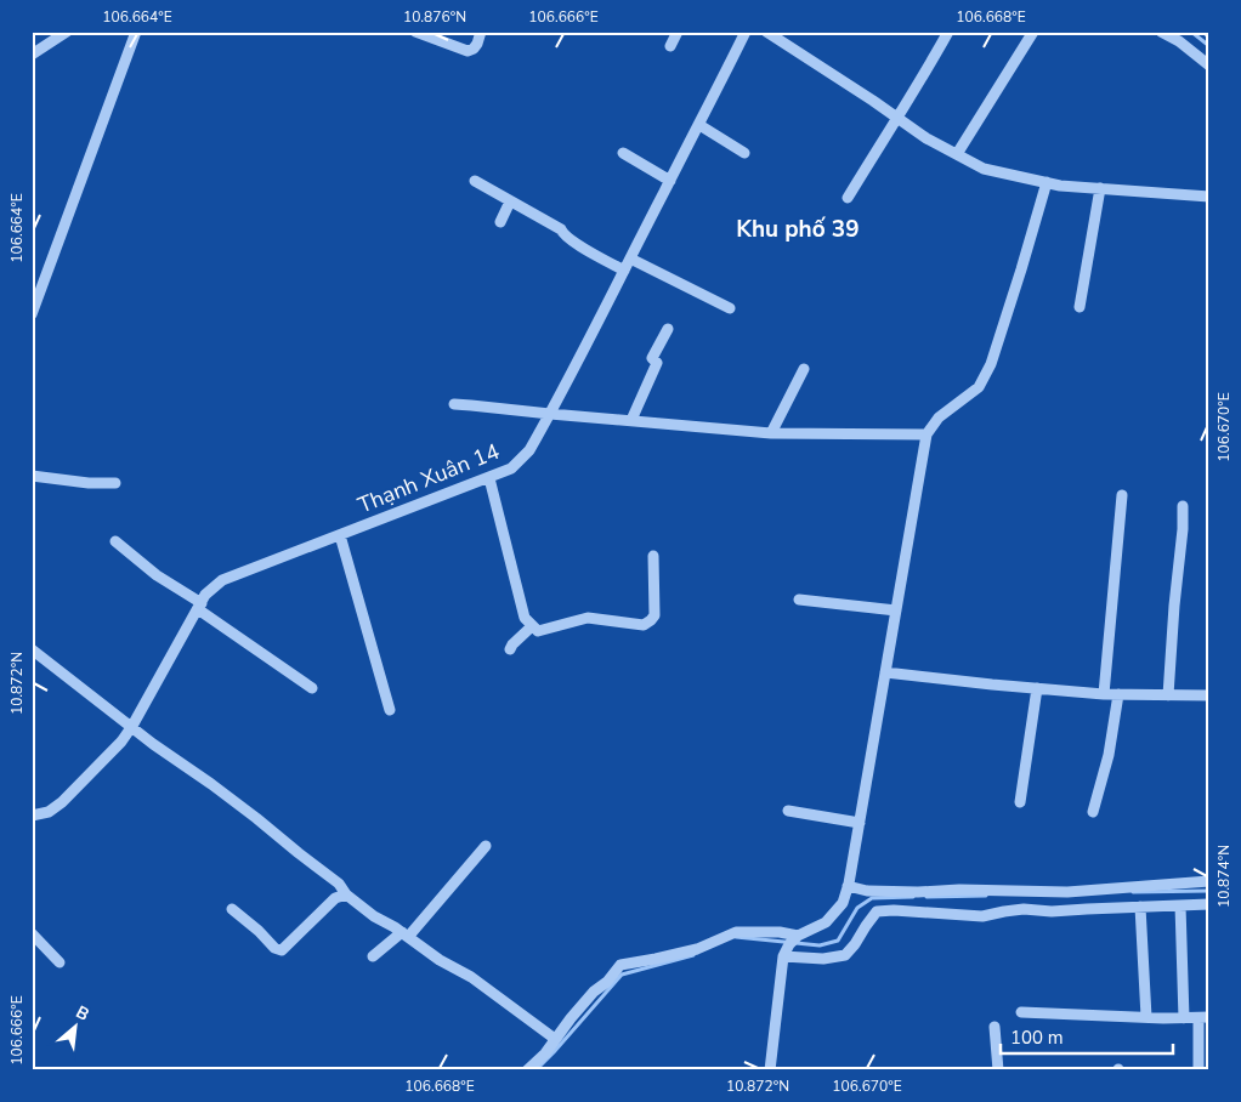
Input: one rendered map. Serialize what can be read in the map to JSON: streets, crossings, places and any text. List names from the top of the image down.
{
  "streets": {
    "street": ["Thạnh Xuân 14"]
  },
  "districts": ["Khu phố 39"],
  "scale_bar": "100 m",
  "north": "top right",
  "coordinates": [
    "106.664°E",
    "10.876°N",
    "106.666°E",
    "106.668°E",
    "106.670°E",
    "10.872°N",
    "10.874°N"
  ]
}
